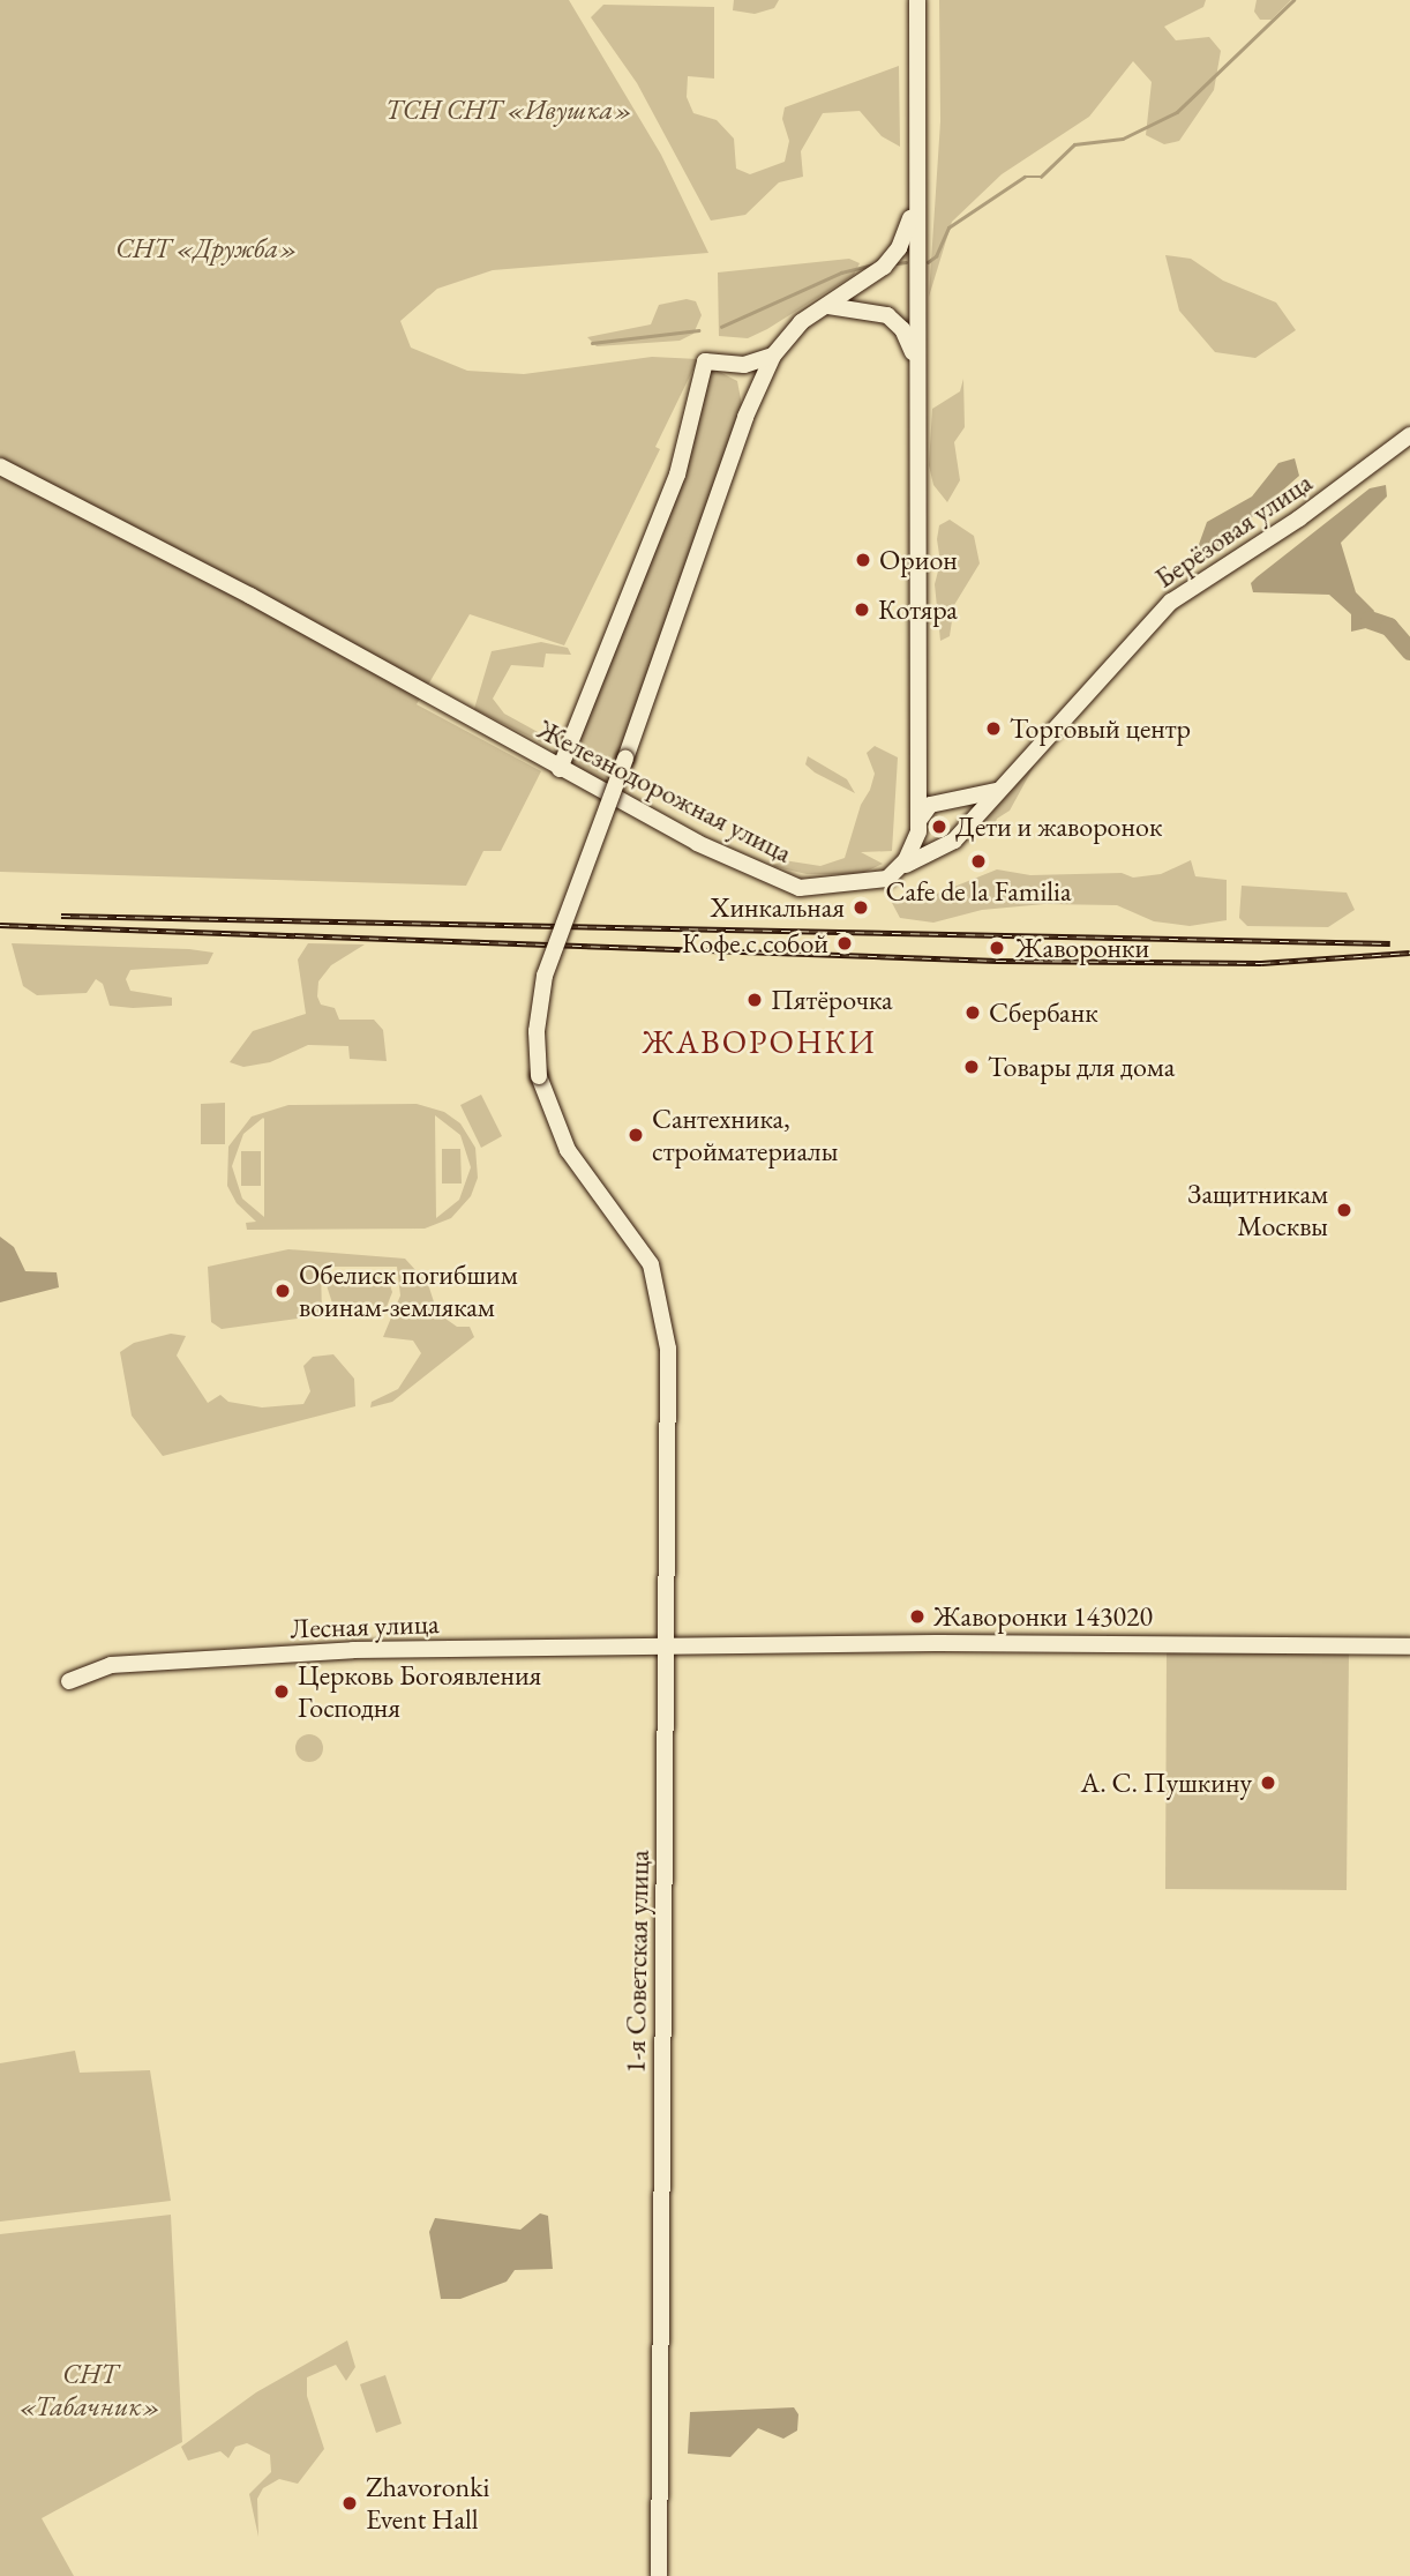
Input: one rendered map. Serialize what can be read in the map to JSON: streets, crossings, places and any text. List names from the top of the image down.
{
  "streets": {
    "street": [
      "Берёзовая улица",
      "Железнодорожная улица",
      "Лесная улица",
      "1-я Советская улица"
    ]
  },
  "crossings": [
    ["Берёзовая улица", "Железнодорожная улица"],
    ["Лесная улица", "1-я Советская улица"]
  ],
  "districts": ["ЖАВОРОНКИ"],
  "parks": ["ТСН СНТ «Ивушка»", "СНТ «Дружба»", "СНТ «Табачник»"],
  "places": [
    "Орион",
    "Котяра",
    "Торговый центр",
    "Дети и жаворонок",
    "Cafe de la Familia",
    "Хинкальная",
    "Кофе с собой",
    "Жаворонки",
    "Пятёрочка",
    "Сбербанк",
    "Товары для дома",
    "Сантехника, стройматериалы",
    "Защитникам Москвы",
    "Обелиск погибшим воинам-землякам",
    "Жаворонки 143020",
    "Церковь Богоявления Господня",
    "А. С. Пушкину",
    "Zhavoronki Event Hall"
  ]
}
